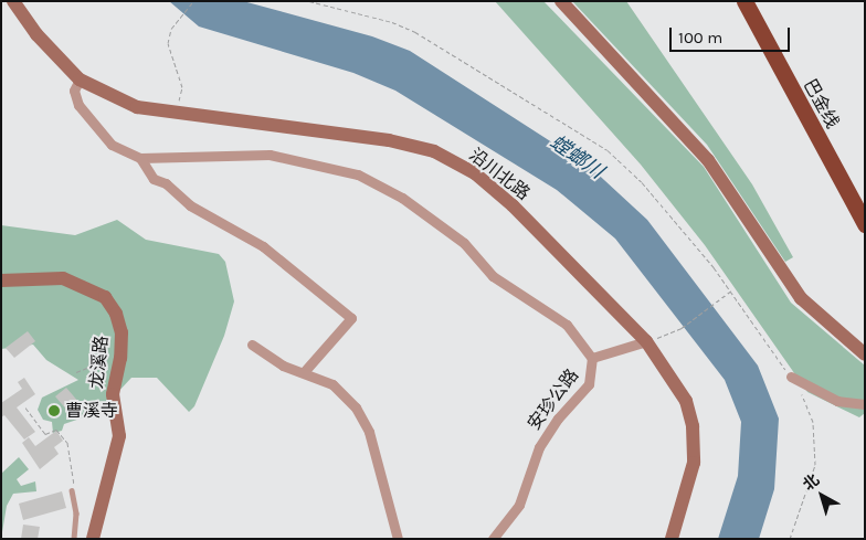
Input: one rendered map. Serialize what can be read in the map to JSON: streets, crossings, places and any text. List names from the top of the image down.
{
  "streets": {
    "highway": ["巴金线"],
    "main road": ["沿川北路", "龙溪路"],
    "street": ["安珍公路"]
  },
  "crossings": [
    ["沿川北路", "安珍公路"]
  ],
  "water": ["螳螂川"],
  "places": ["曹溪寺"],
  "scale_bar": "100 m",
  "north": "top left"
}
